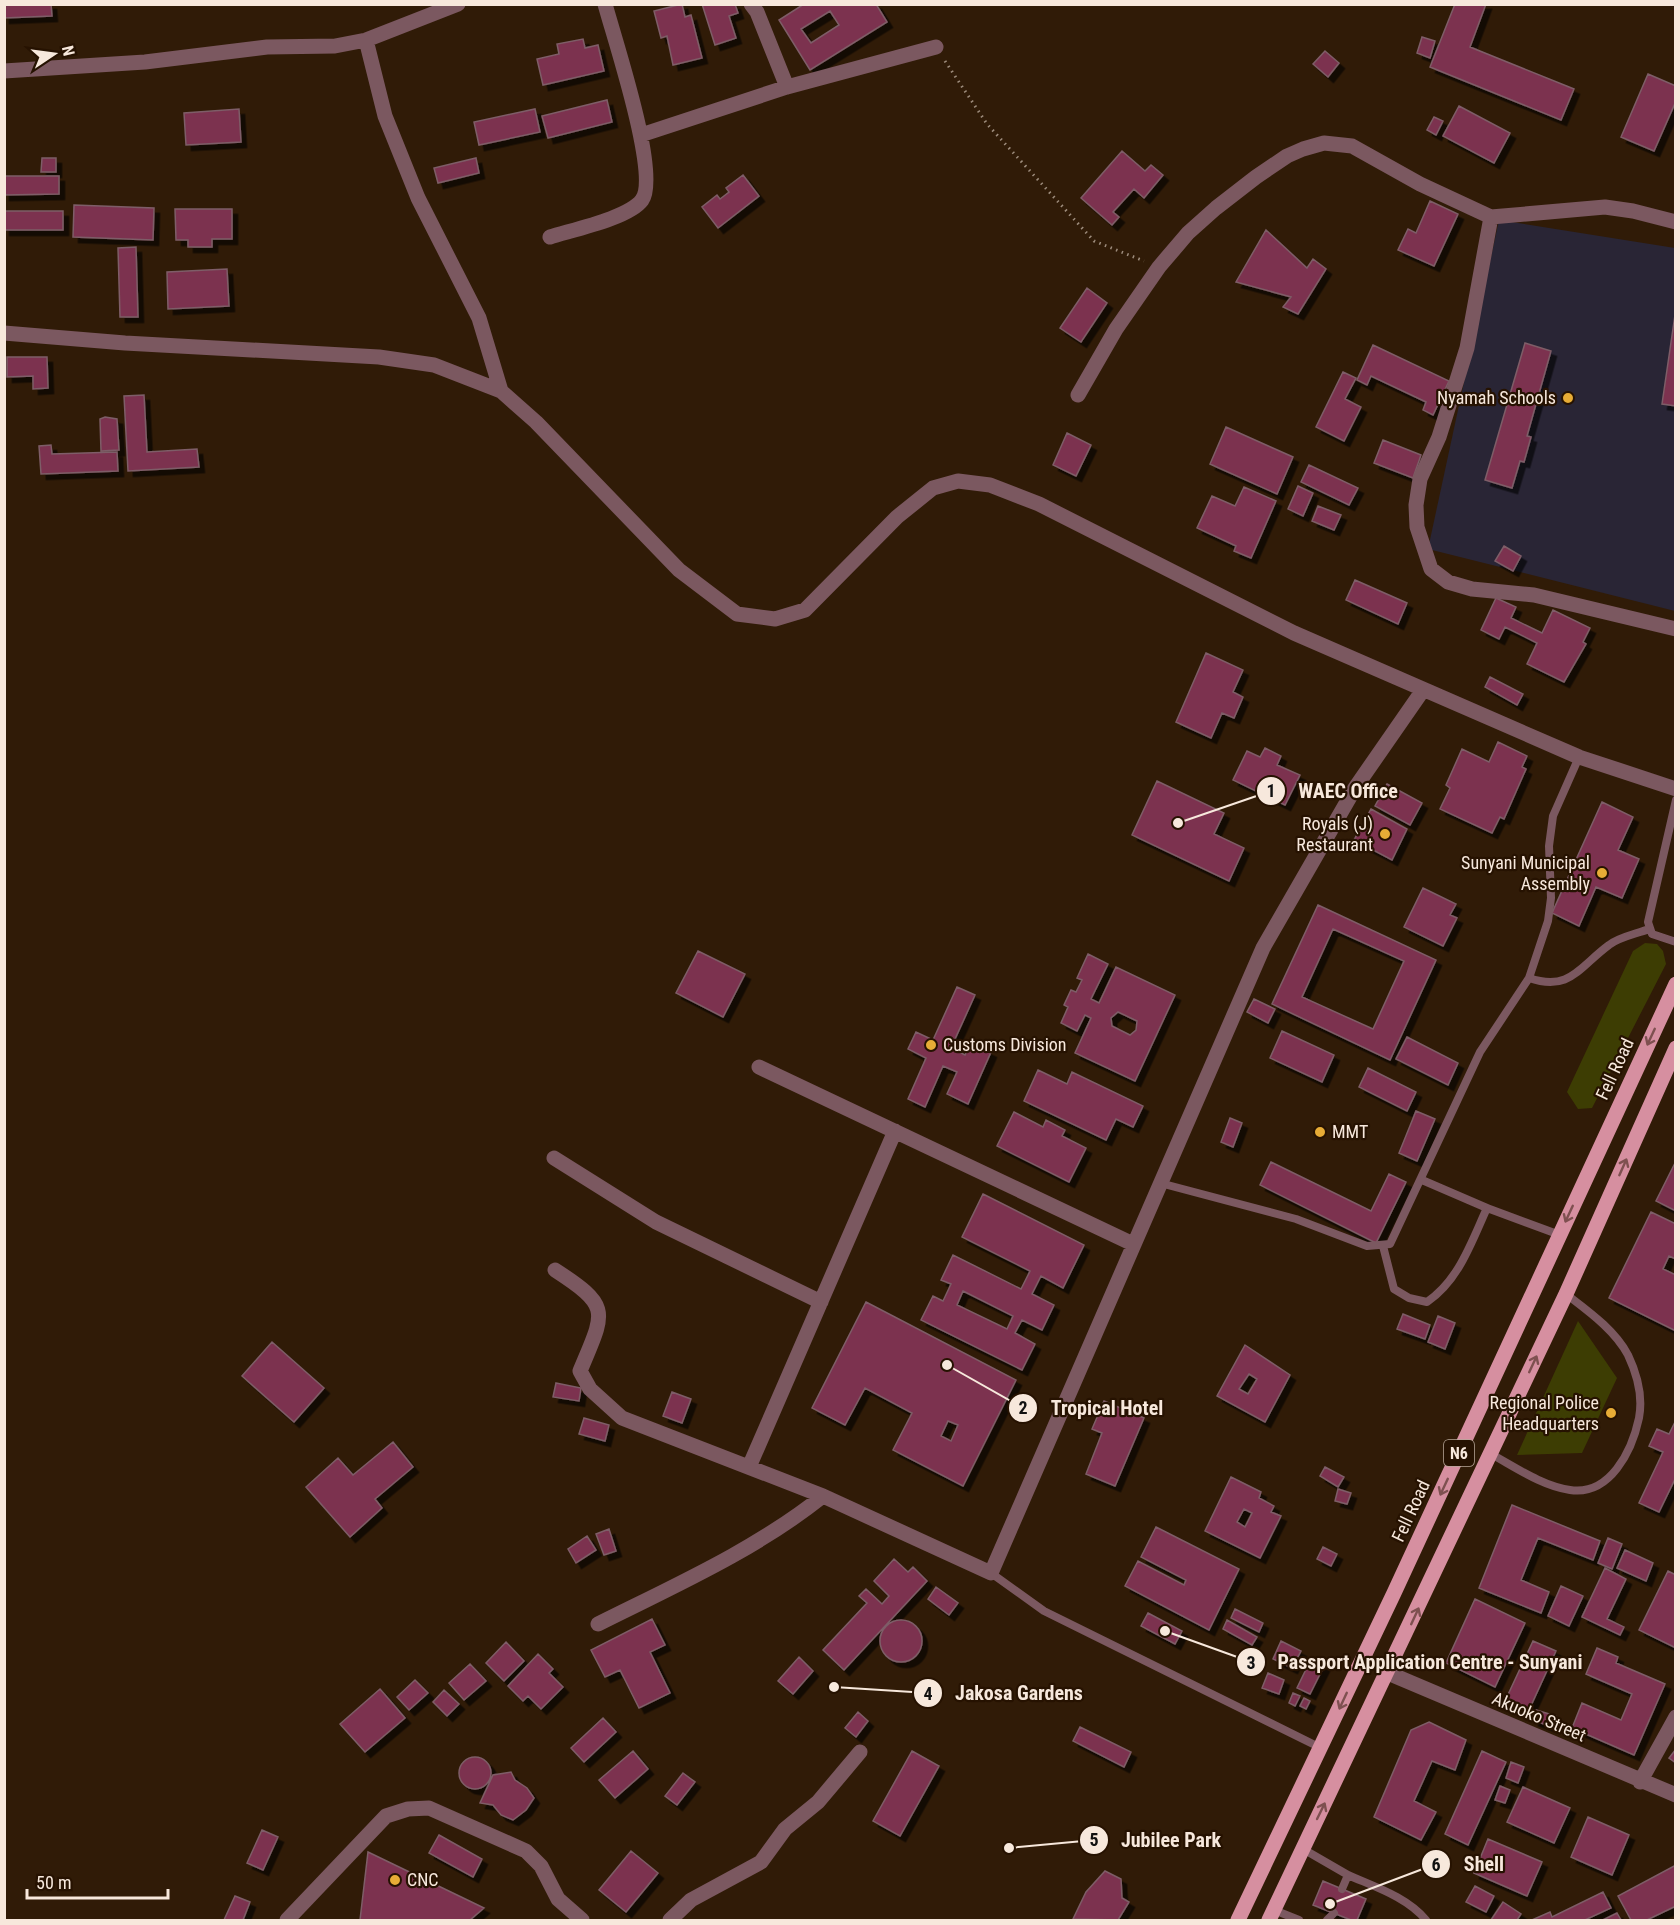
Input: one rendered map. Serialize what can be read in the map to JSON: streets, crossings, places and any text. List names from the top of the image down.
{
  "streets": {
    "main road": ["Fell Road", "N6"],
    "street": ["Akuoko Street"]
  },
  "crossings": [
    ["N6", "Akuoko Street"]
  ],
  "places": [
    "Nyamah Schools",
    "WAEC Office",
    "Royals (J) Restaurant",
    "Sunyani Municipal Assembly",
    "Customs Division",
    "MMT",
    "Tropical Hotel",
    "Regional Police Headquarters",
    "Passport Application Centre - Sunyani",
    "Jakosa Gardens",
    "Jubilee Park",
    "CNC",
    "Shell"
  ],
  "scale_bar": "50 m",
  "north": "right"
}
